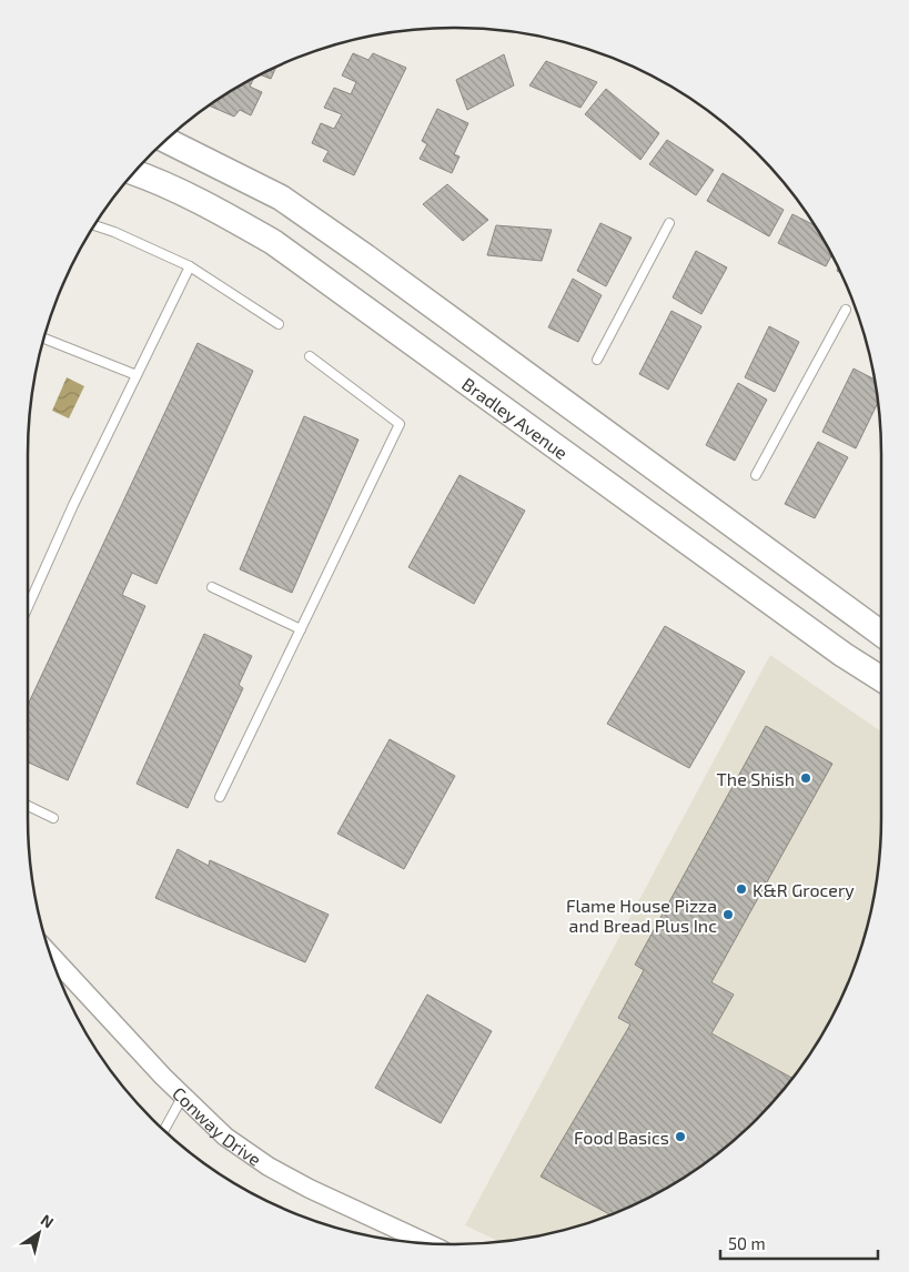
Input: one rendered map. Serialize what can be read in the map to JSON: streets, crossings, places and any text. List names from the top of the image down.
{
  "streets": {
    "main road": ["Bradley Avenue"],
    "street": ["Conway Drive"]
  },
  "places": [
    "The Shish",
    "K&R Grocery",
    "Flame House Pizza and Bread Plus Inc",
    "Food Basics"
  ],
  "scale_bar": "50 m",
  "north": "top right"
}
